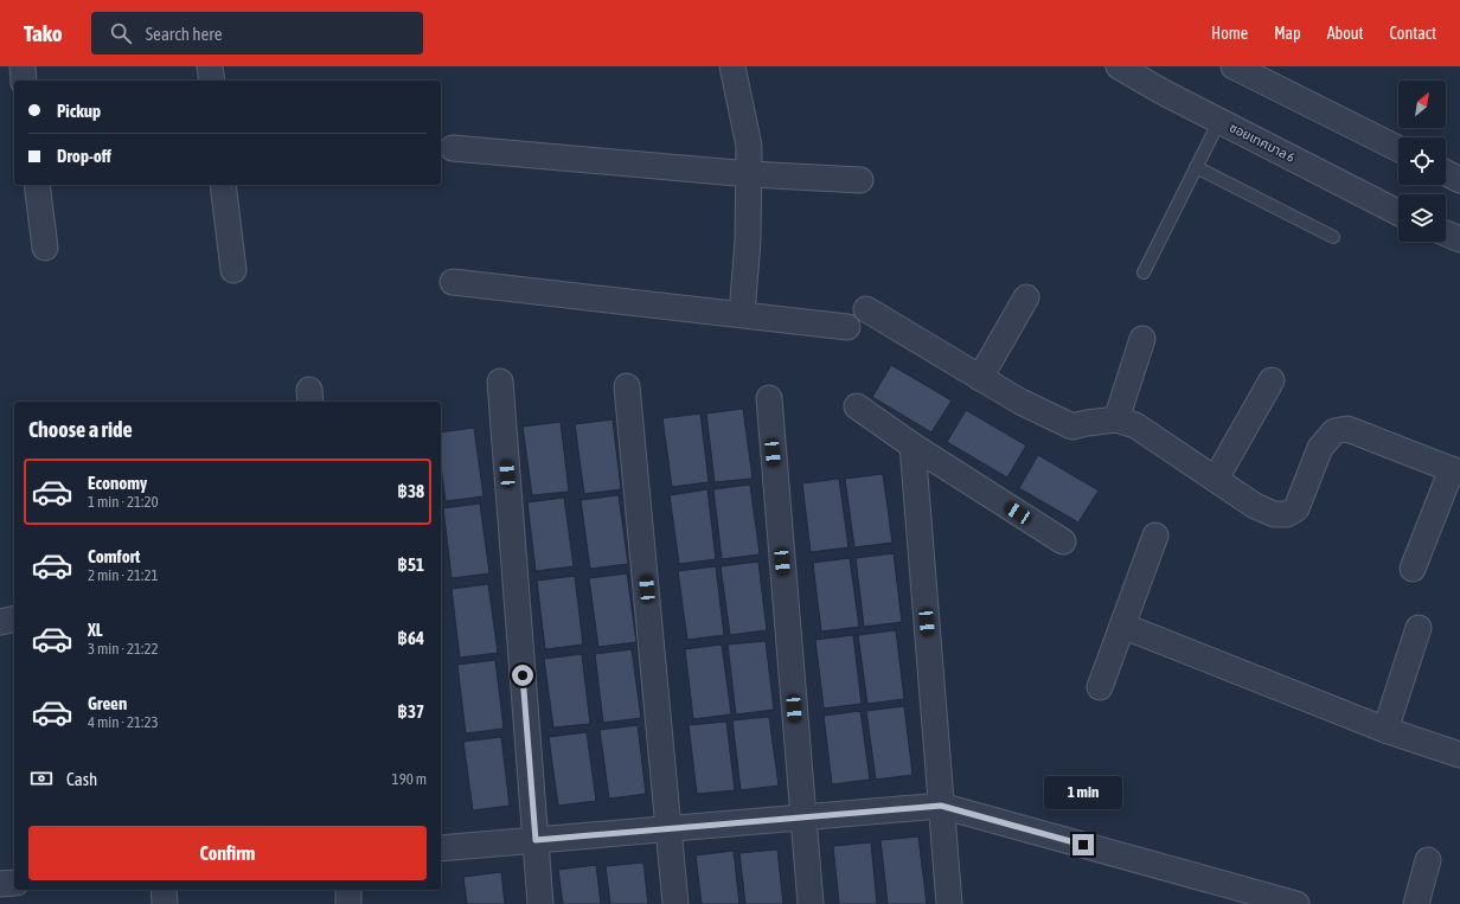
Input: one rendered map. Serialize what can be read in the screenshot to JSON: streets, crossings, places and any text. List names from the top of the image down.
{
  "streets": {
    "street": ["ซอยเทศบาล 6"]
  },
  "north": "top right",
  "page": {
    "header": "Tako",
    "search": "Search here",
    "nav": [
      "Home",
      "Map",
      "About",
      "Contact"
    ],
    "banner": ["Pickup", "Drop-off"],
    "heading": "Choose a ride",
    "list": [
      {
        "name": "Economy",
        "note": "1 min · 21:20",
        "value": "฿38"
      },
      {
        "name": "Comfort",
        "note": "2 min · 21:21",
        "value": "฿51"
      },
      {
        "name": "XL",
        "note": "3 min · 21:22",
        "value": "฿64"
      },
      {
        "name": "Green",
        "note": "4 min · 21:23",
        "value": "฿37"
      }
    ],
    "pay": ["Cash", "190 m"],
    "bubble": "1 min",
    "buttons": "Confirm"
  }
}
